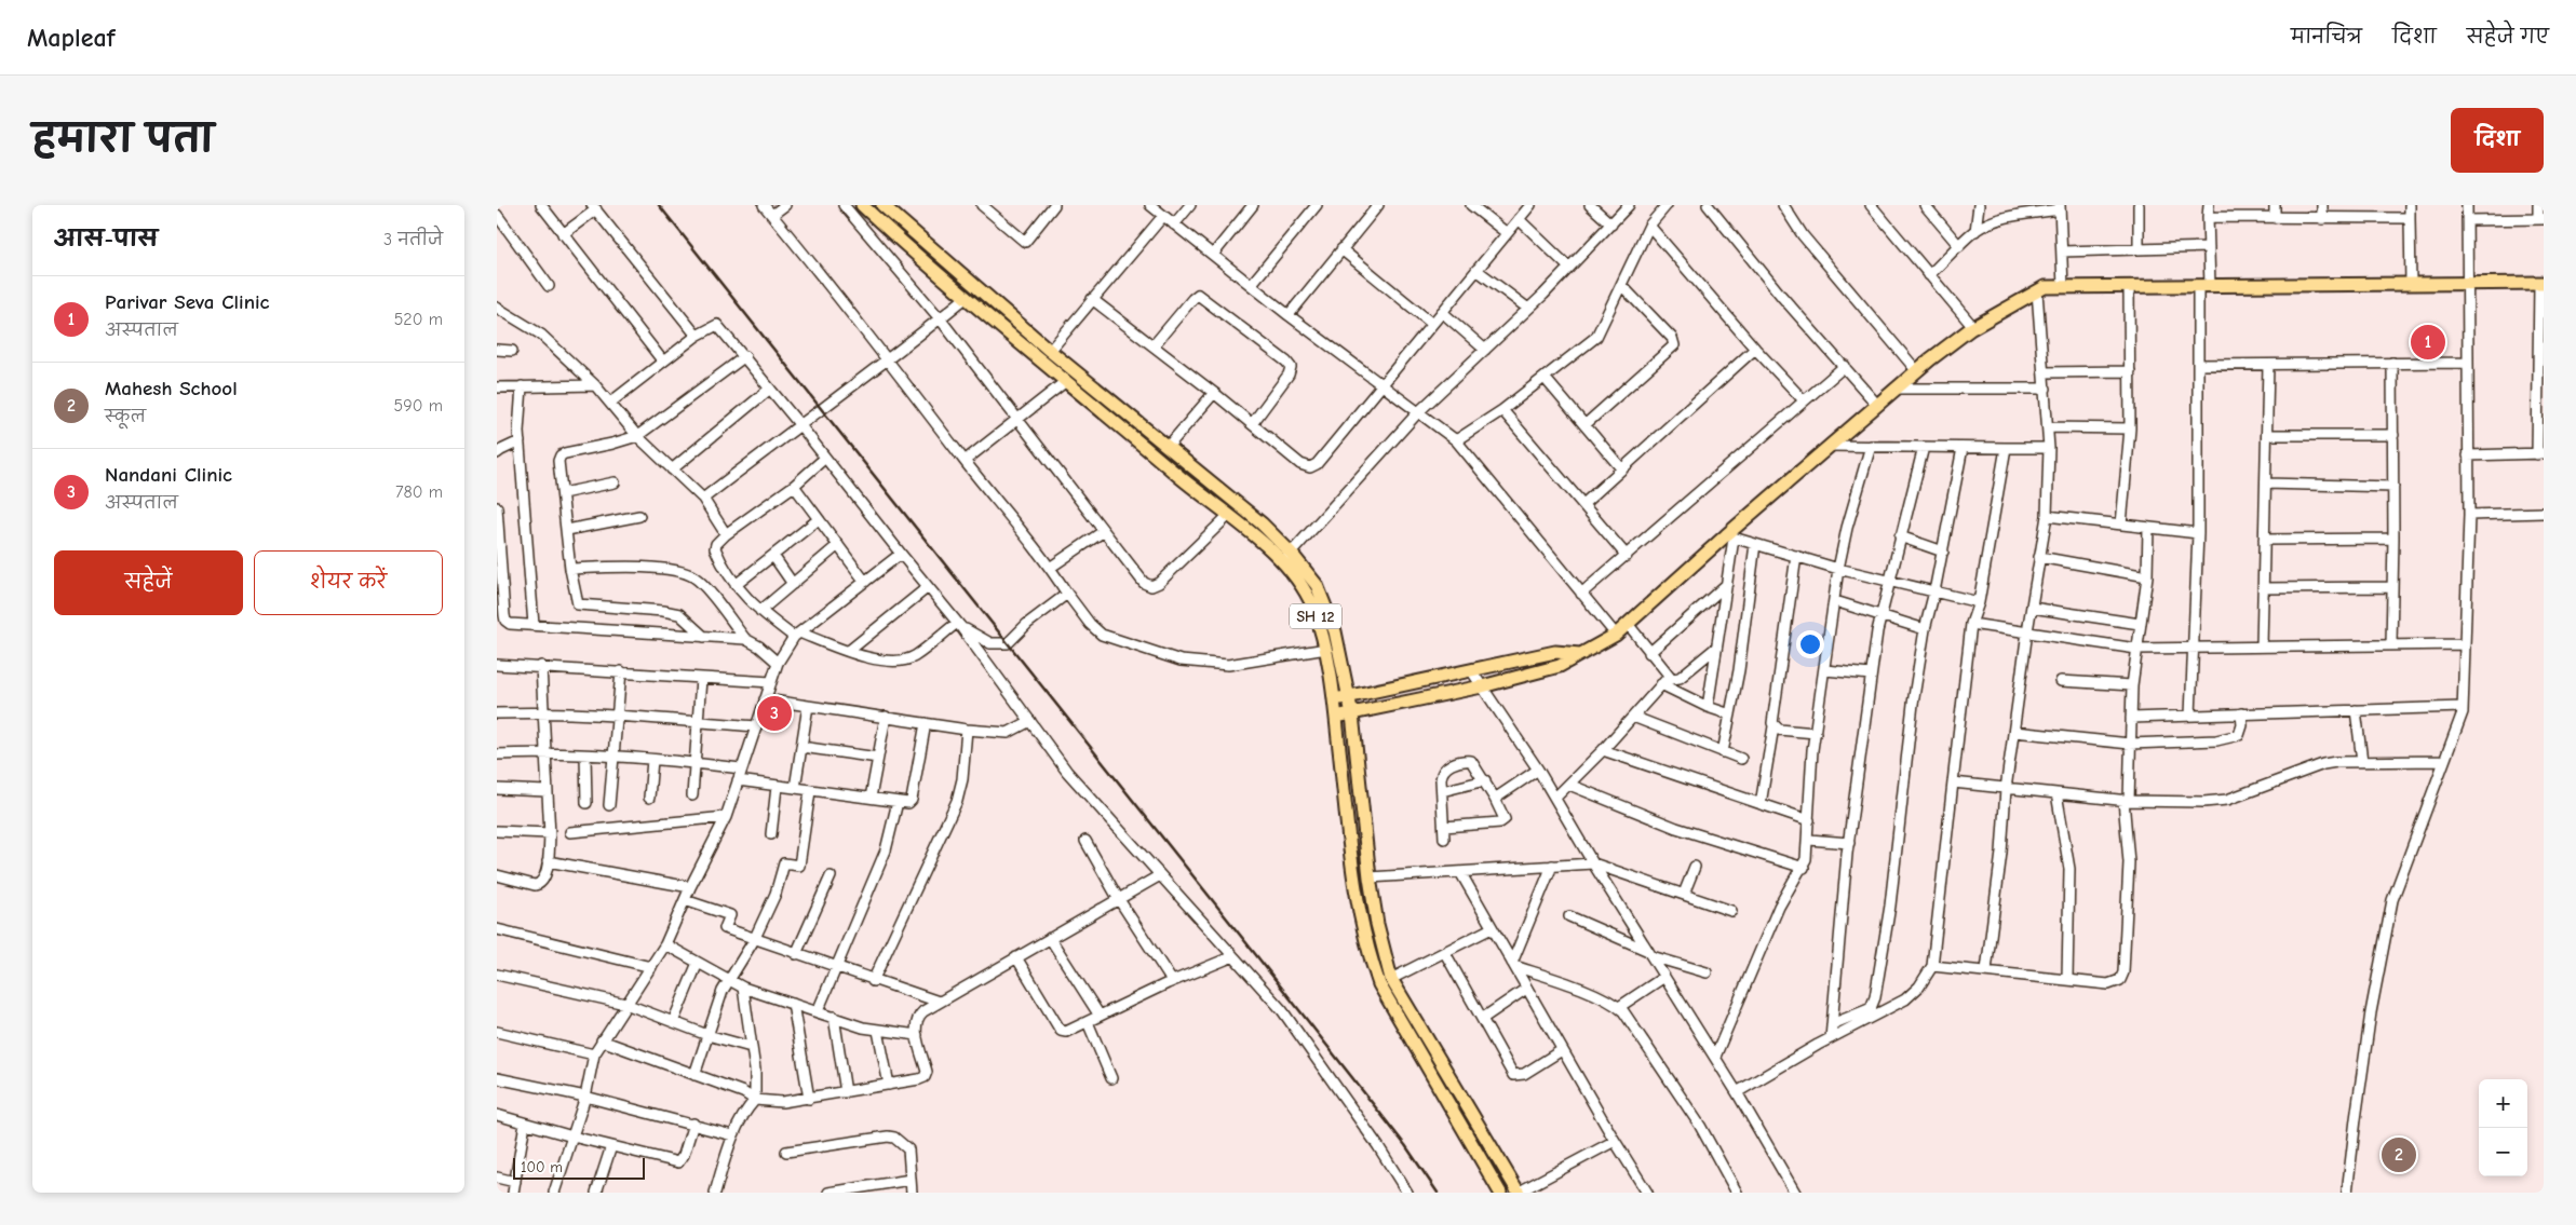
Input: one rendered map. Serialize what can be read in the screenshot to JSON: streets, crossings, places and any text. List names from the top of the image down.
{
  "streets": {
    "main road": ["SH 12"]
  },
  "scale_bar": "100 m",
  "page": {
    "header": "Mapleaf",
    "nav": ["मानचित्र", "दिशा", "सहेजे गए"],
    "title": "हमारा पता",
    "buttons": [
      "दिशा",
      ["सहेजें", "शेयर करें"]
    ],
    "heading": ["आस-पास", "3 नतीजे"],
    "list": [
      {
        "mark": "1",
        "name": "Parivar Seva Clinic",
        "note": "अस्पताल",
        "value": "520 m"
      },
      {
        "mark": "2",
        "name": "Mahesh School",
        "note": "स्कूल",
        "value": "590 m"
      },
      {
        "mark": "3",
        "name": "Nandani Clinic",
        "note": "अस्पताल",
        "value": "780 m"
      }
    ],
    "pins": ["1", "3", "2"],
    "map_buttons": ["+", "−"],
    "scale": "100 m"
  }
}
